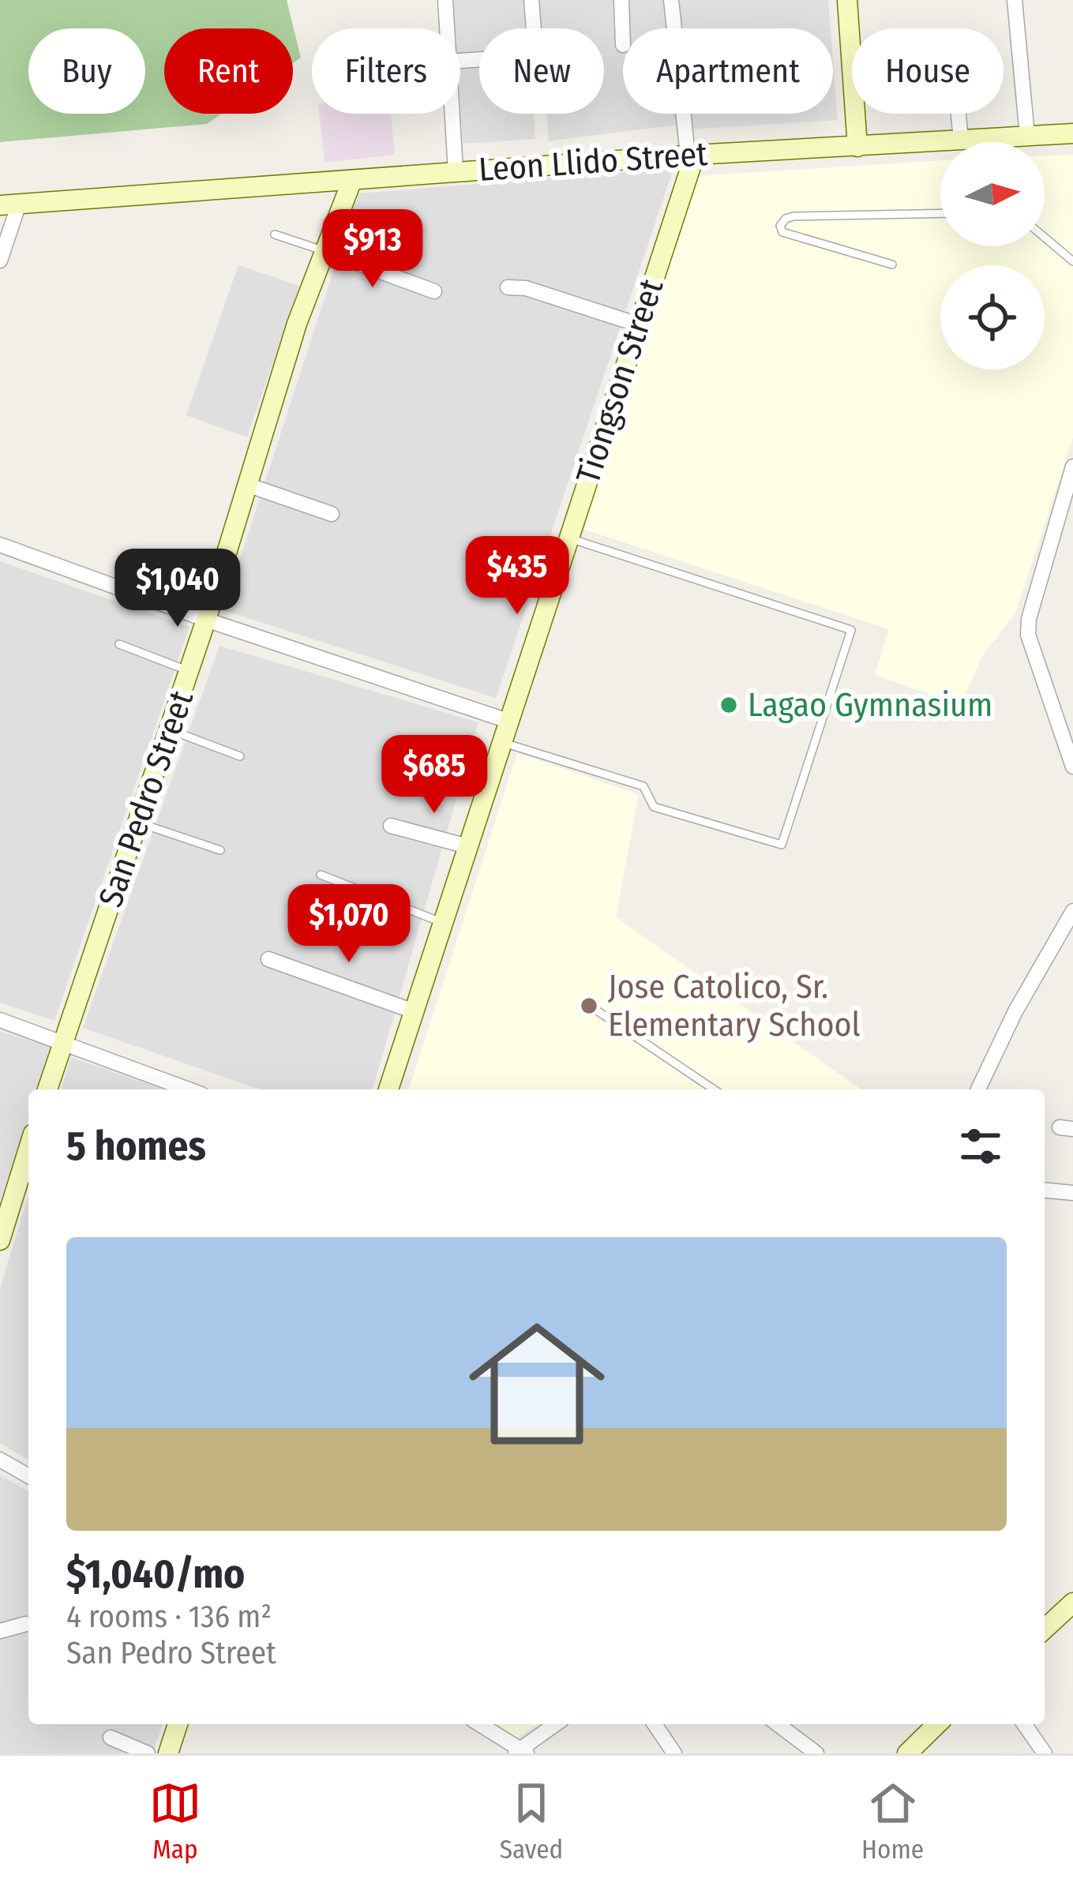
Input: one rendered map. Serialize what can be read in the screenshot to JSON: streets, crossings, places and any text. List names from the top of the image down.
{
  "streets": {
    "street": ["Leon Llido Street", "Tiongson Street", "San Pedro Street"]
  },
  "crossings": [
    ["Leon Llido Street", "Tiongson Street"],
    ["Leon Llido Street", "San Pedro Street"]
  ],
  "places": ["Lagao Gymnasium", "Jose Catolico, Sr. Elementary School"],
  "north": "right",
  "page": {
    "chip": [
      "Buy",
      "Rent",
      "Filters",
      "New",
      "Apartment",
      "House"
    ],
    "price": [
      "$913",
      "$435",
      "$1,040",
      "$685",
      "$1,070"
    ],
    "heading": "5 homes",
    "list": [
      {
        "name": "$1,040/mo",
        "note": "4 rooms · 136 m² · San Pedro Street"
      }
    ],
    "tabs": ["Map", "Saved", "Home"]
  }
}
